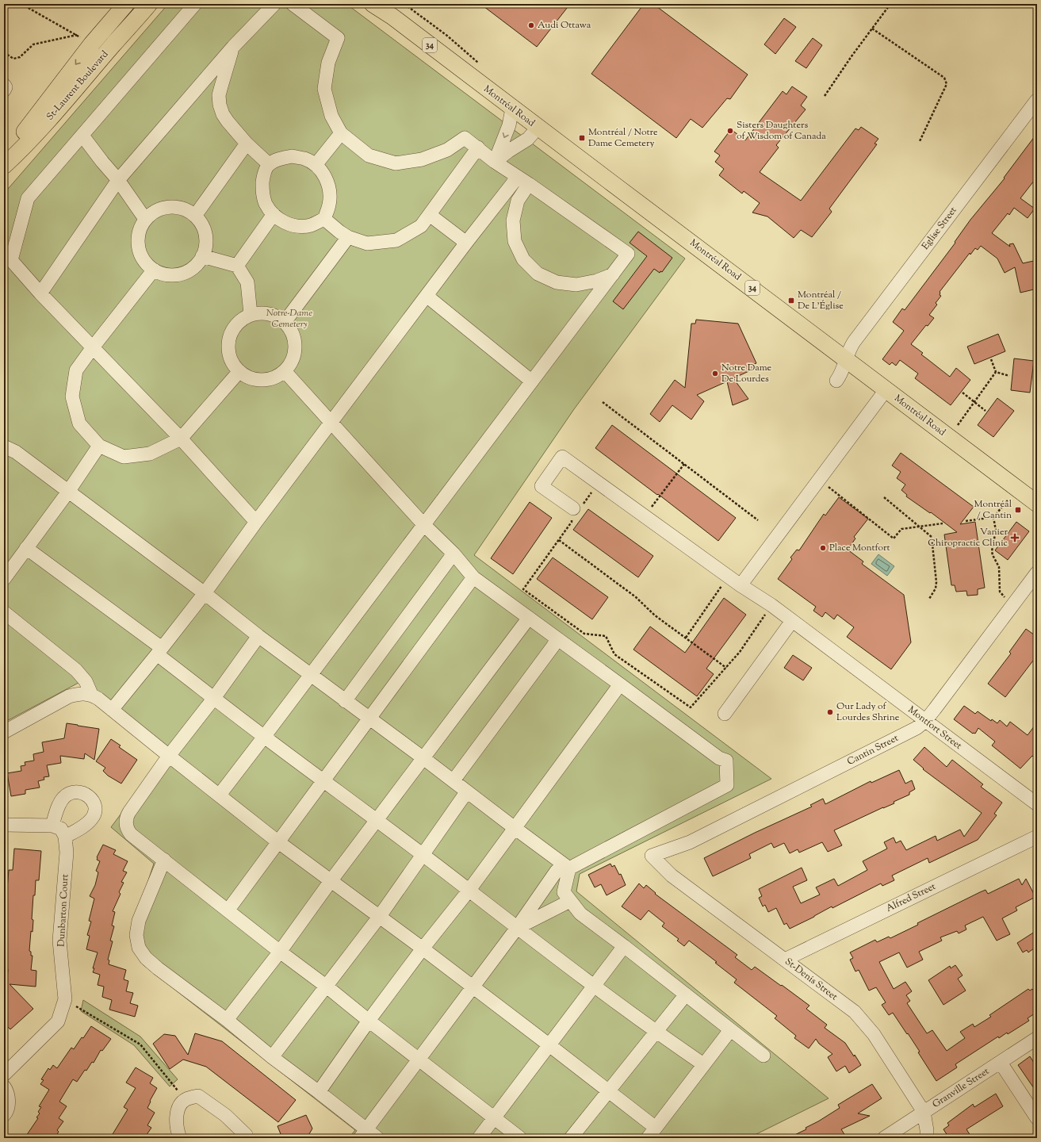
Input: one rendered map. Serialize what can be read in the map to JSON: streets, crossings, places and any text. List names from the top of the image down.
{
  "streets": {
    "main road": ["34", "St-Laurent Boulevard", "Montréal Road"],
    "street": [
      "Eglise Street",
      "Montfort Street",
      "Cantin Street",
      "Alfred Street",
      "Dunbarton Court",
      "St-Denis Street",
      "Granville Street"
    ]
  },
  "crossings": [
    ["Montréal Road", "Eglise Street"],
    ["Montfort Street", "Cantin Street"],
    ["Cantin Street", "St-Denis Street"],
    ["Alfred Street", "St-Denis Street"],
    ["St-Denis Street", "Granville Street"]
  ],
  "parks": ["Notre-Dame Cemetery"],
  "places": {
    "other": [
      "Audi Ottawa",
      "Sisters Daughters of Wisdom of Canada",
      "Notre Dame De Lourdes",
      "Place Montfort",
      "Our Lady of Lourdes Shrine"
    ],
    "transit": ["Montréal / Notre Dame Cemetery", "Montréal / De L'Église", "Montréal / Cantin"],
    "health": ["Vanier Chiropractic Clinic"]
  }
}
